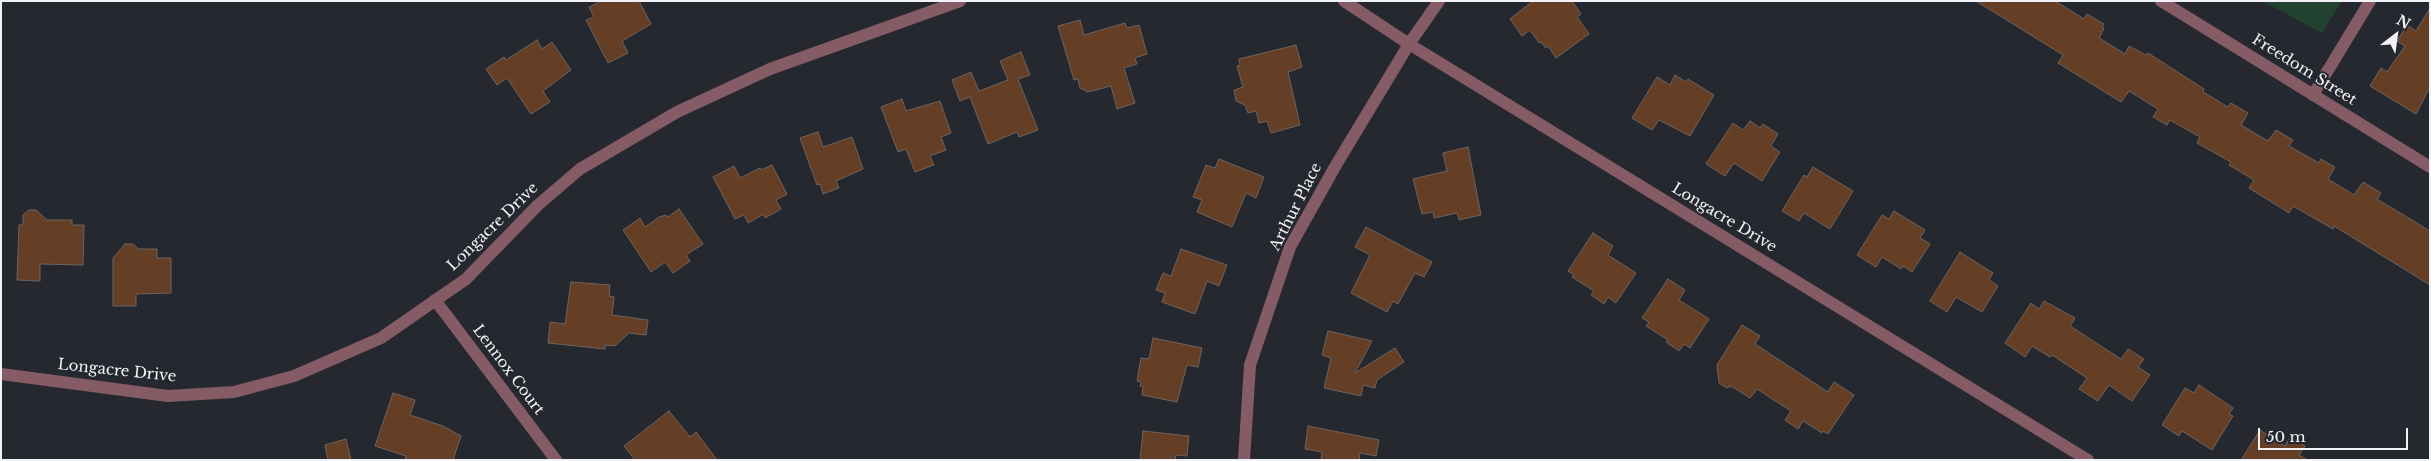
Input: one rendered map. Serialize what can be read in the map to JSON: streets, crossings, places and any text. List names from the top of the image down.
{
  "streets": {
    "street": [
      "Freedom Street",
      "Arthur Place",
      "Longacre Drive",
      "Lennox Court"
    ]
  },
  "crossings": [
    ["Arthur Place", "Longacre Drive"],
    ["Longacre Drive", "Lennox Court"]
  ],
  "scale_bar": "50 m",
  "north": "top right"
}
